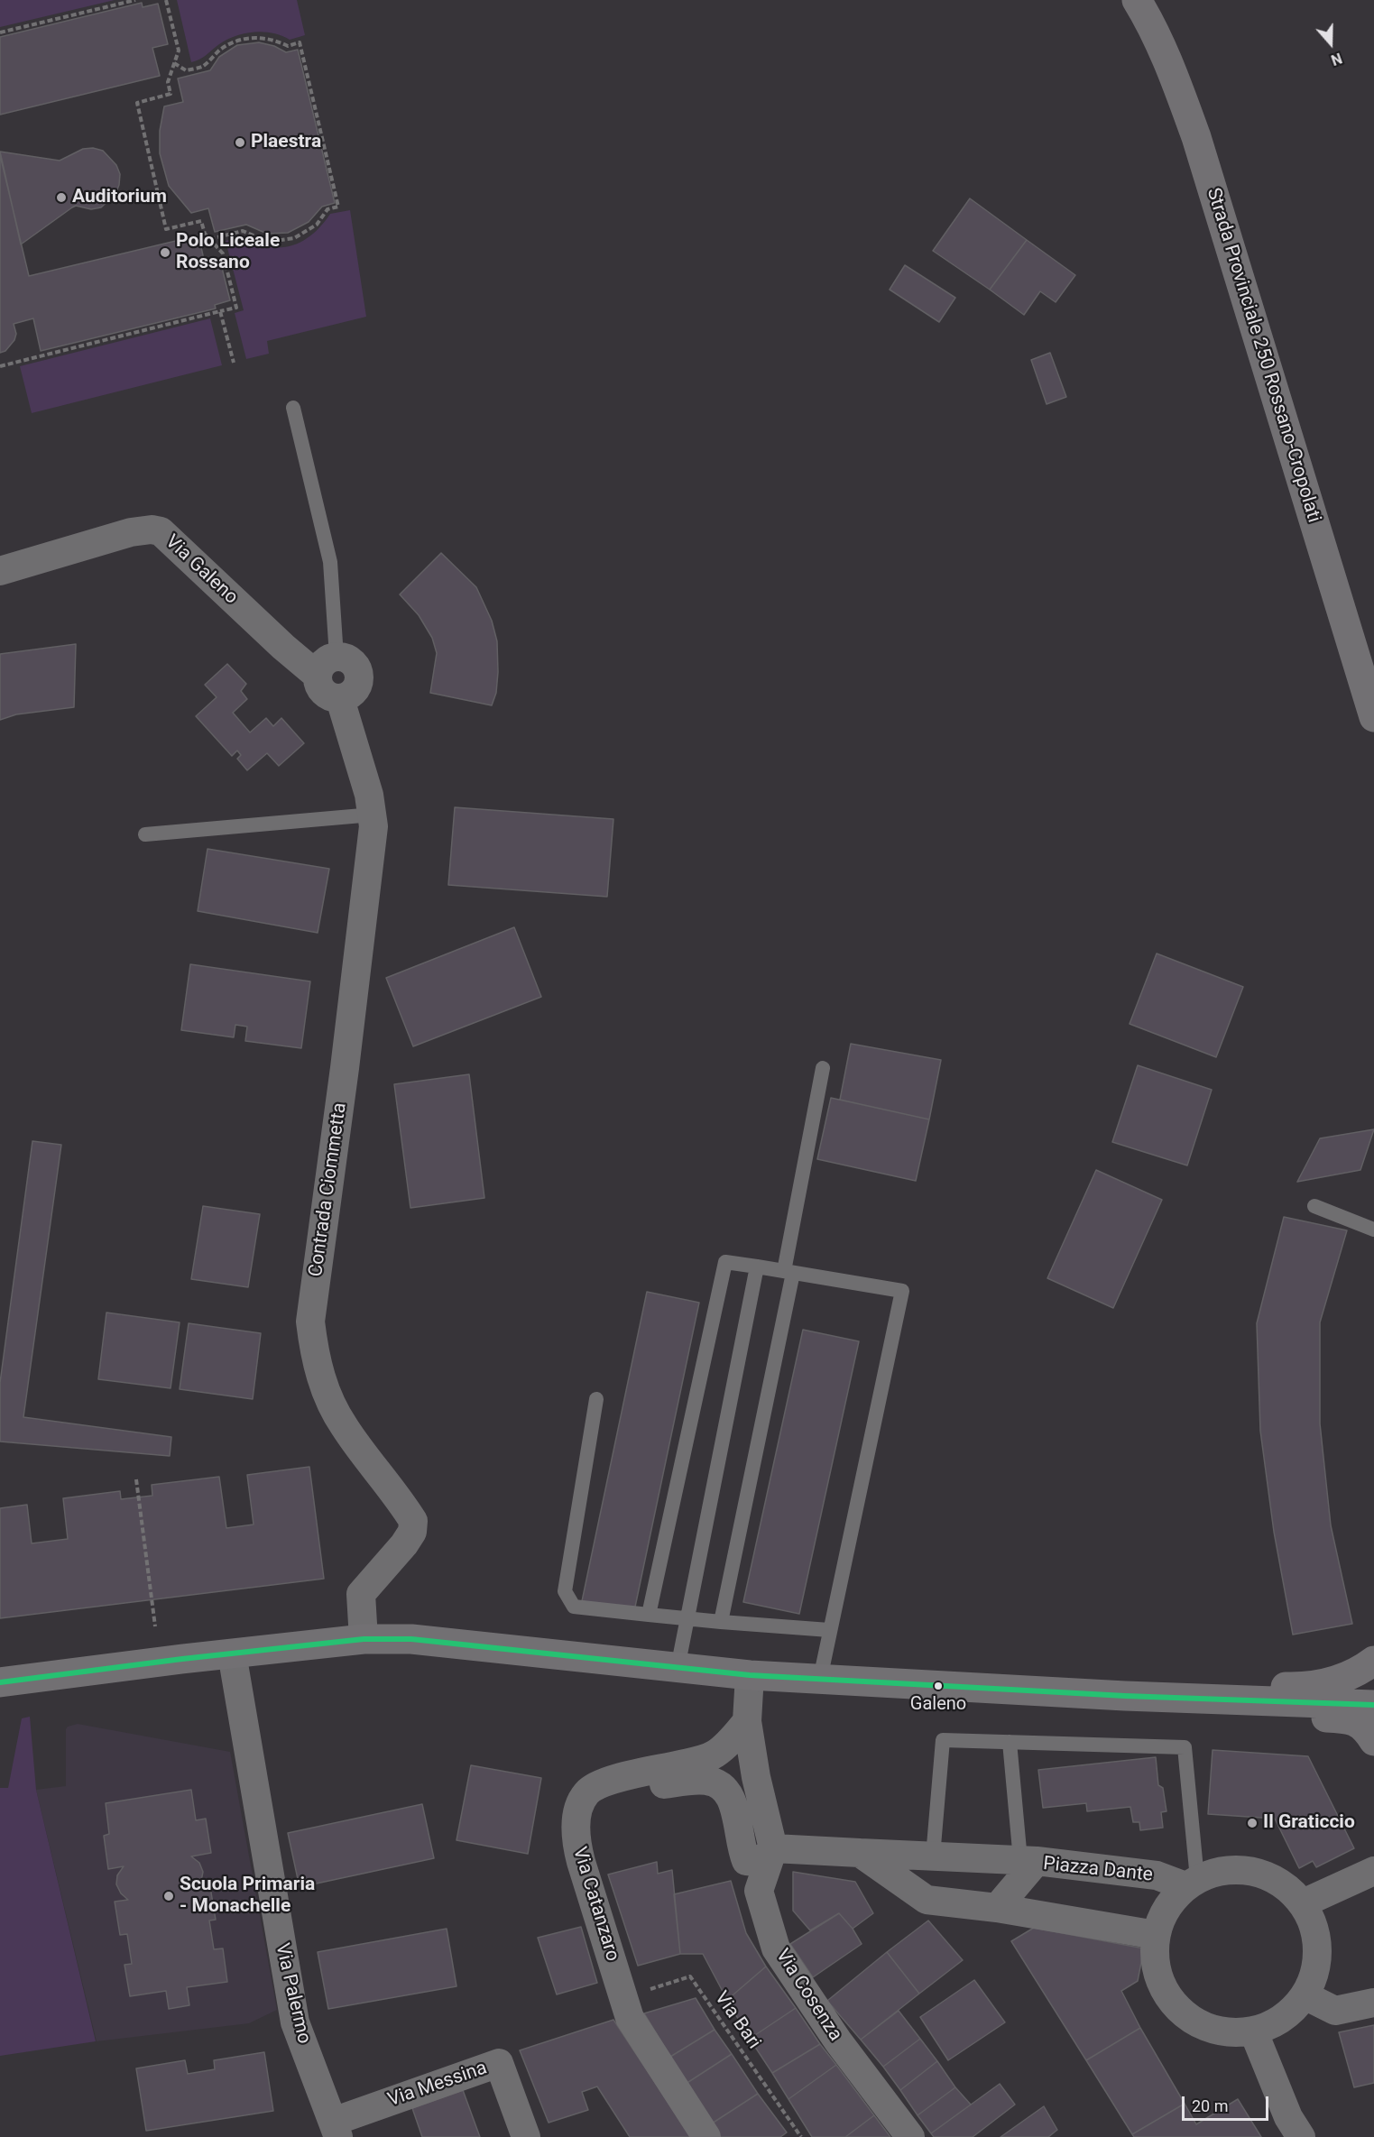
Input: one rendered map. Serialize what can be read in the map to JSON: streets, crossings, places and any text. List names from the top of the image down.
{
  "streets": {
    "main road": ["Strada Provinciale 250 Rossano-Cropolati"],
    "street": [
      "Via Galeno",
      "Contrada Ciommetta",
      "Piazza Dante",
      "Via Catanzaro",
      "Via Palermo",
      "Via Cosenza",
      "Via Messina"
    ],
    "path": ["Via Bari"]
  },
  "crossings": [
    ["Via Galeno", "Contrada Ciommetta"],
    ["Via Catanzaro", "Via Bari"],
    ["Via Palermo", "Via Messina"]
  ],
  "places": [
    "Plaestra",
    "Auditorium",
    "Polo Liceale Rossano",
    "Galeno",
    "Il Graticcio",
    "Scuola Primaria - Monachelle"
  ],
  "scale_bar": "20 m",
  "north": "bottom"
}
